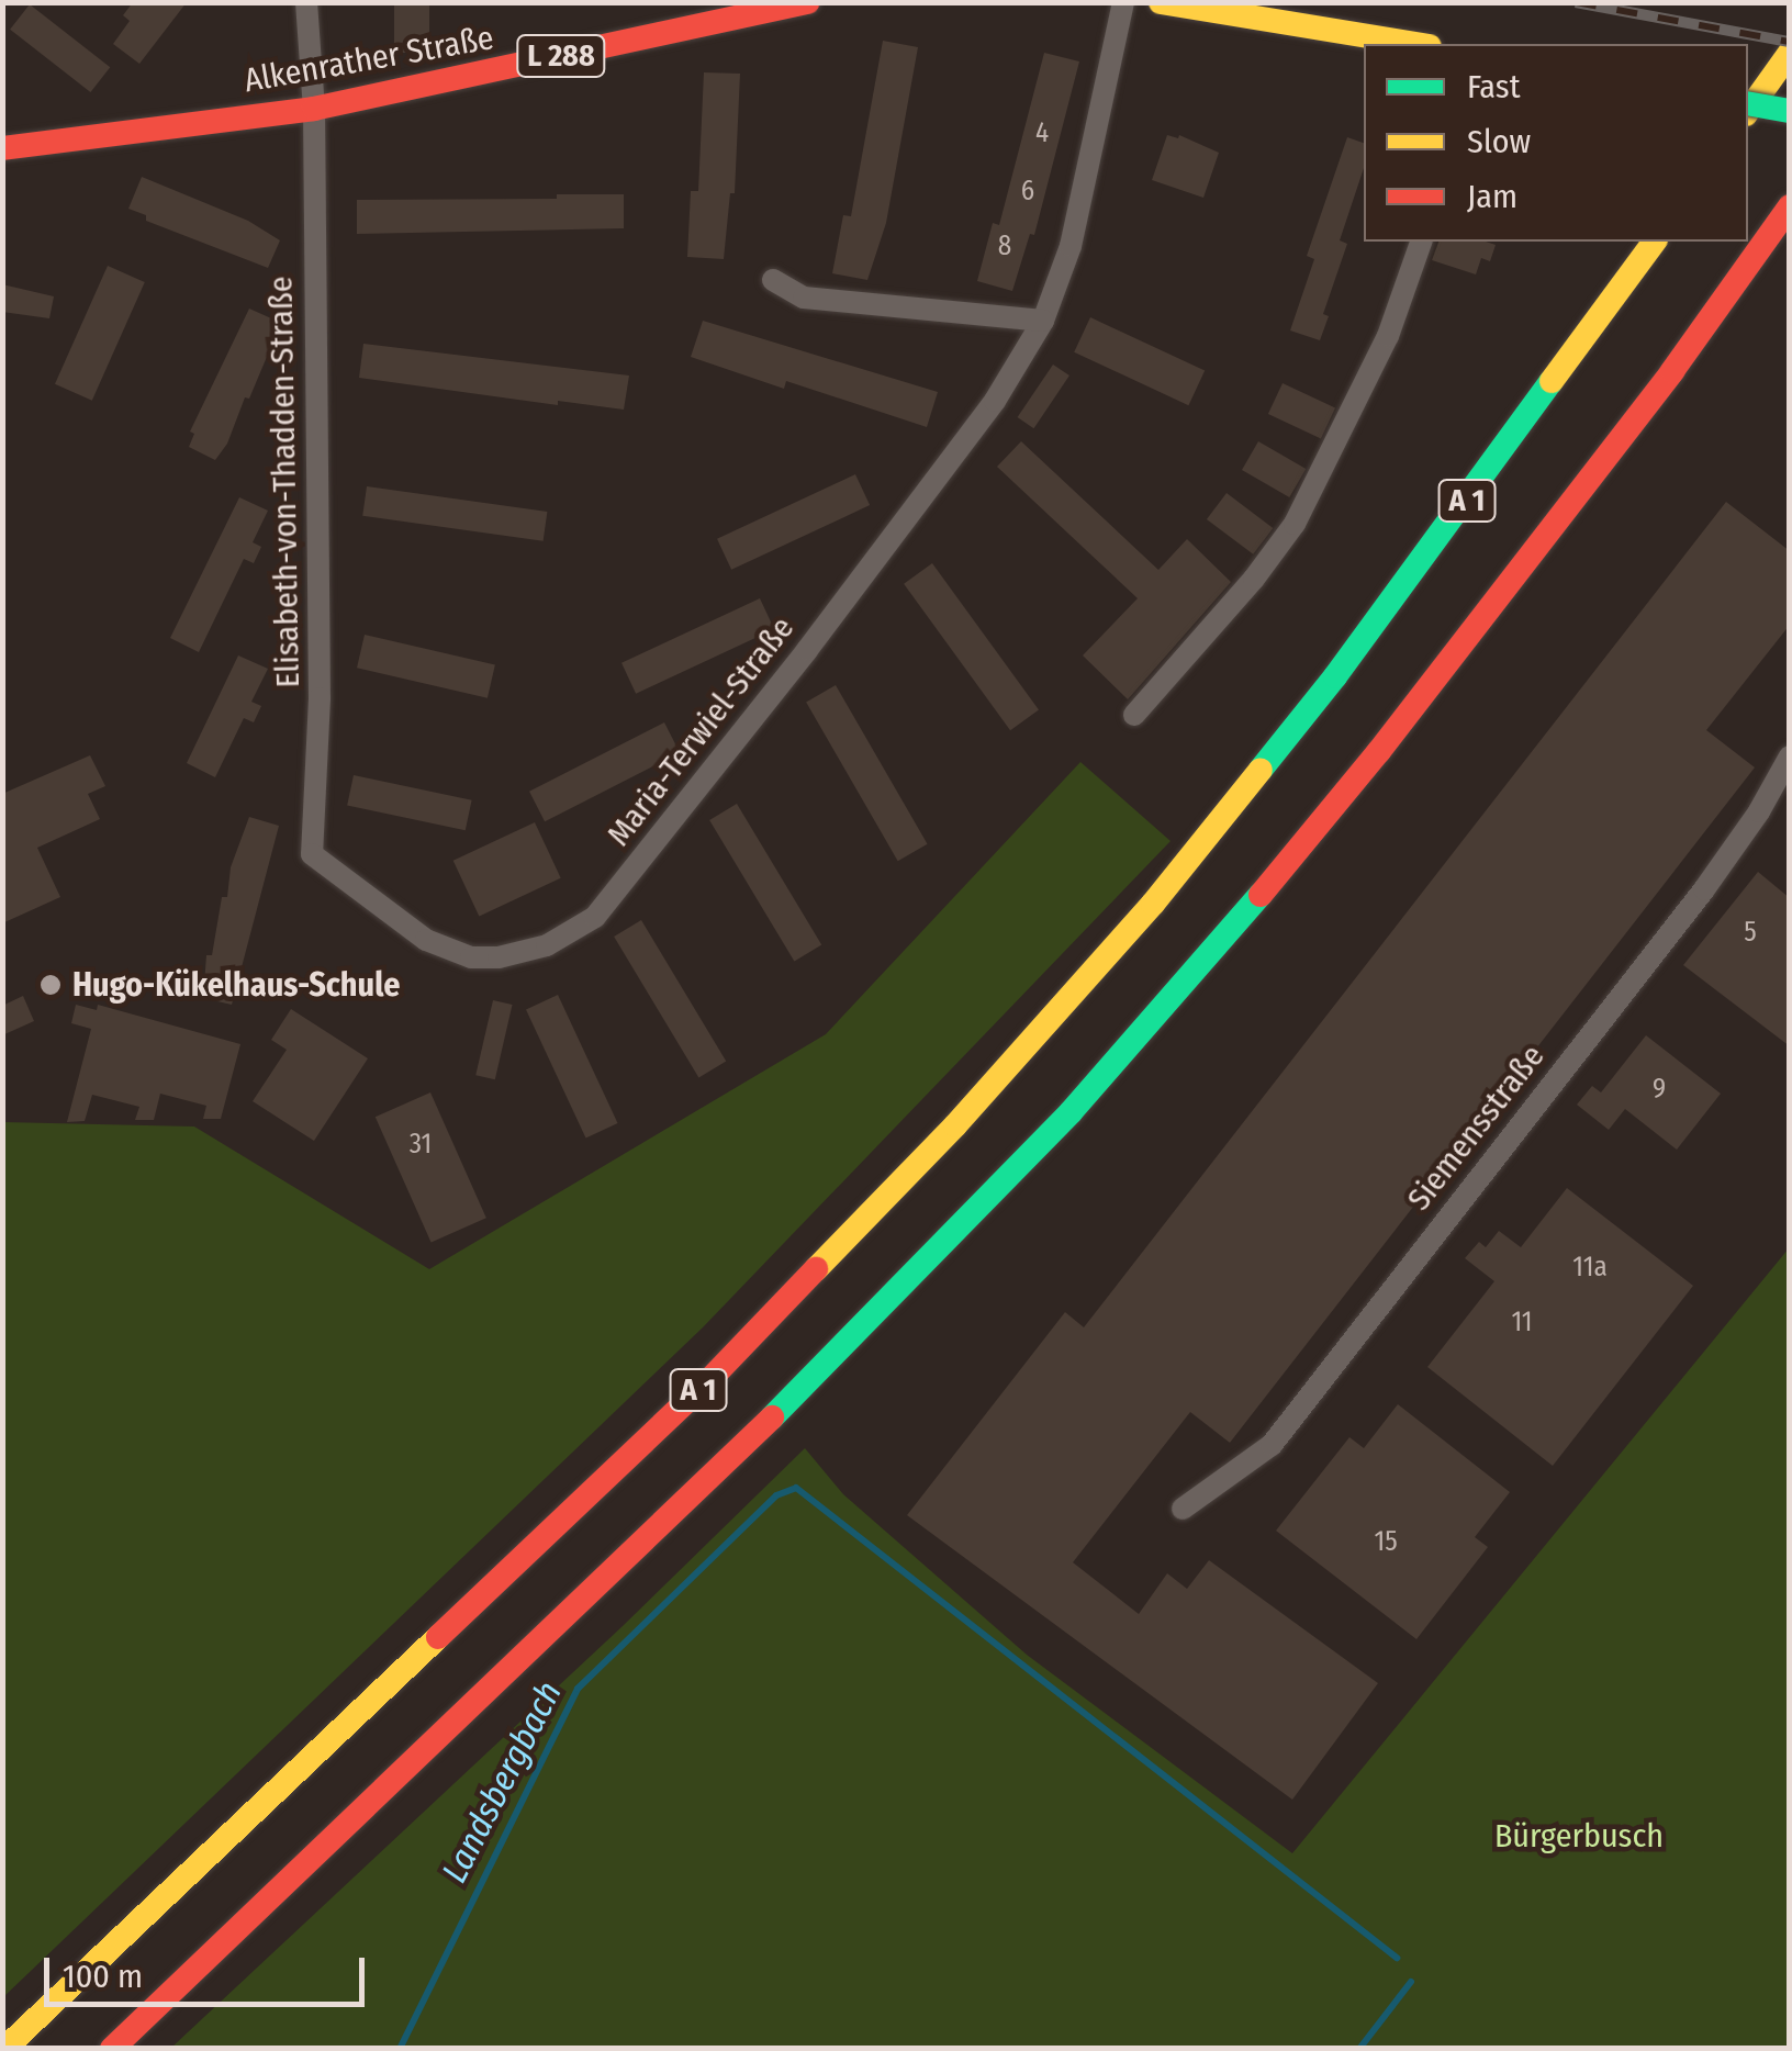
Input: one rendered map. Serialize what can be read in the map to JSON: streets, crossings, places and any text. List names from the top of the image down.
{
  "streets": {
    "main road": ["L 288", "Alkenrather Straße", "A 1"],
    "street": ["Elisabeth-von-Thadden-Straße", "Maria-Terwiel-Straße", "Siemensstraße"]
  },
  "crossings": [
    ["Alkenrather Straße", "Elisabeth-von-Thadden-Straße"],
    ["Elisabeth-von-Thadden-Straße", "Maria-Terwiel-Straße"]
  ],
  "water": ["Landsbergbach"],
  "parks": ["Bürgerbusch"],
  "places": ["Hugo-Kükelhaus-Schule"],
  "house_numbers": [
    "4",
    "6",
    "8",
    "5",
    "9",
    "31",
    "11a",
    "11",
    "15"
  ],
  "legend": ["Fast", "Slow", "Jam"],
  "scale_bar": "100 m"
}
